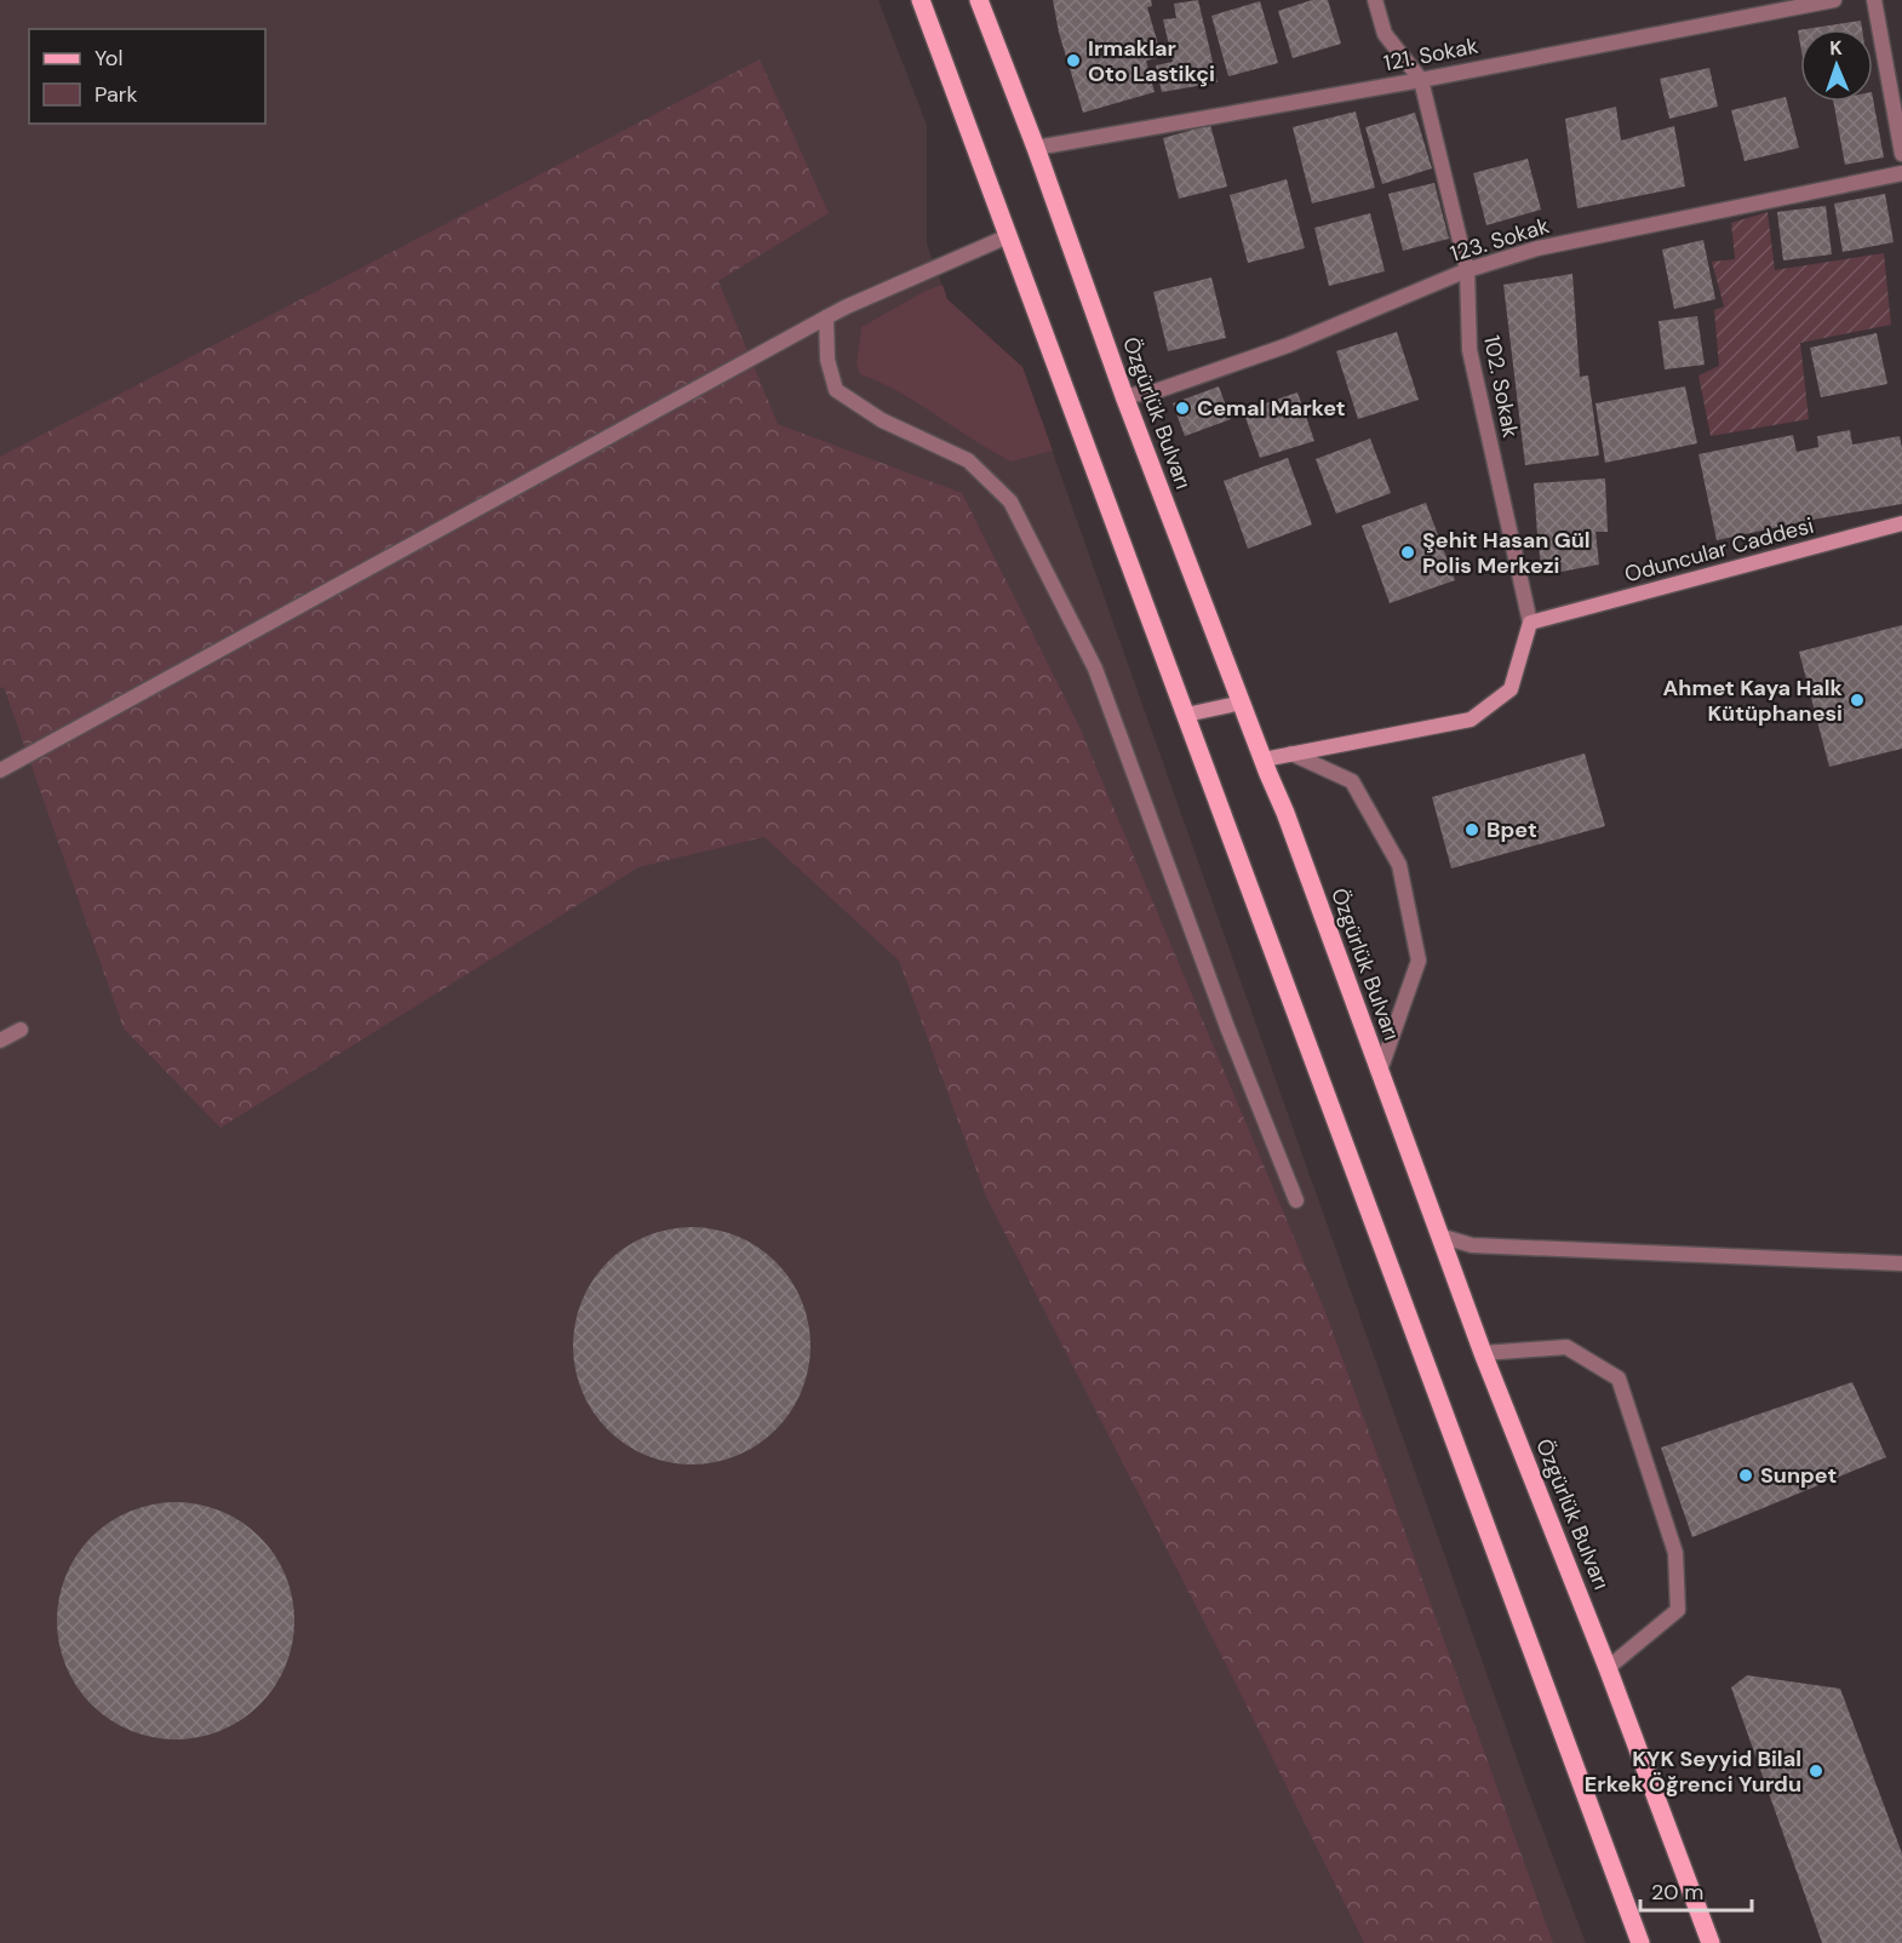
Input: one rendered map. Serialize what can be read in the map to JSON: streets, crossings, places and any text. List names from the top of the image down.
{
  "streets": {
    "main road": ["Özgürlük Bulvarı"],
    "street": [
      "121. Sokak",
      "123. Sokak",
      "102. Sokak",
      "Oduncular Caddesi"
    ]
  },
  "crossings": [
    ["121. Sokak", "102. Sokak"],
    ["121. Sokak", "Özgürlük Bulvarı"],
    ["123. Sokak", "102. Sokak"],
    ["123. Sokak", "Özgürlük Bulvarı"],
    ["102. Sokak", "Oduncular Caddesi"]
  ],
  "places": [
    "Irmaklar Oto Lastikçi",
    "Cemal Market",
    "Şehit Hasan Gül Polis Merkezi",
    "Ahmet Kaya Halk Kütüphanesi",
    "Bpet",
    "Sunpet",
    "KYK Seyyid Bilal Erkek Öğrenci Yurdu"
  ],
  "legend": ["Yol", "Park"],
  "scale_bar": "20 m",
  "north": "top"
}
